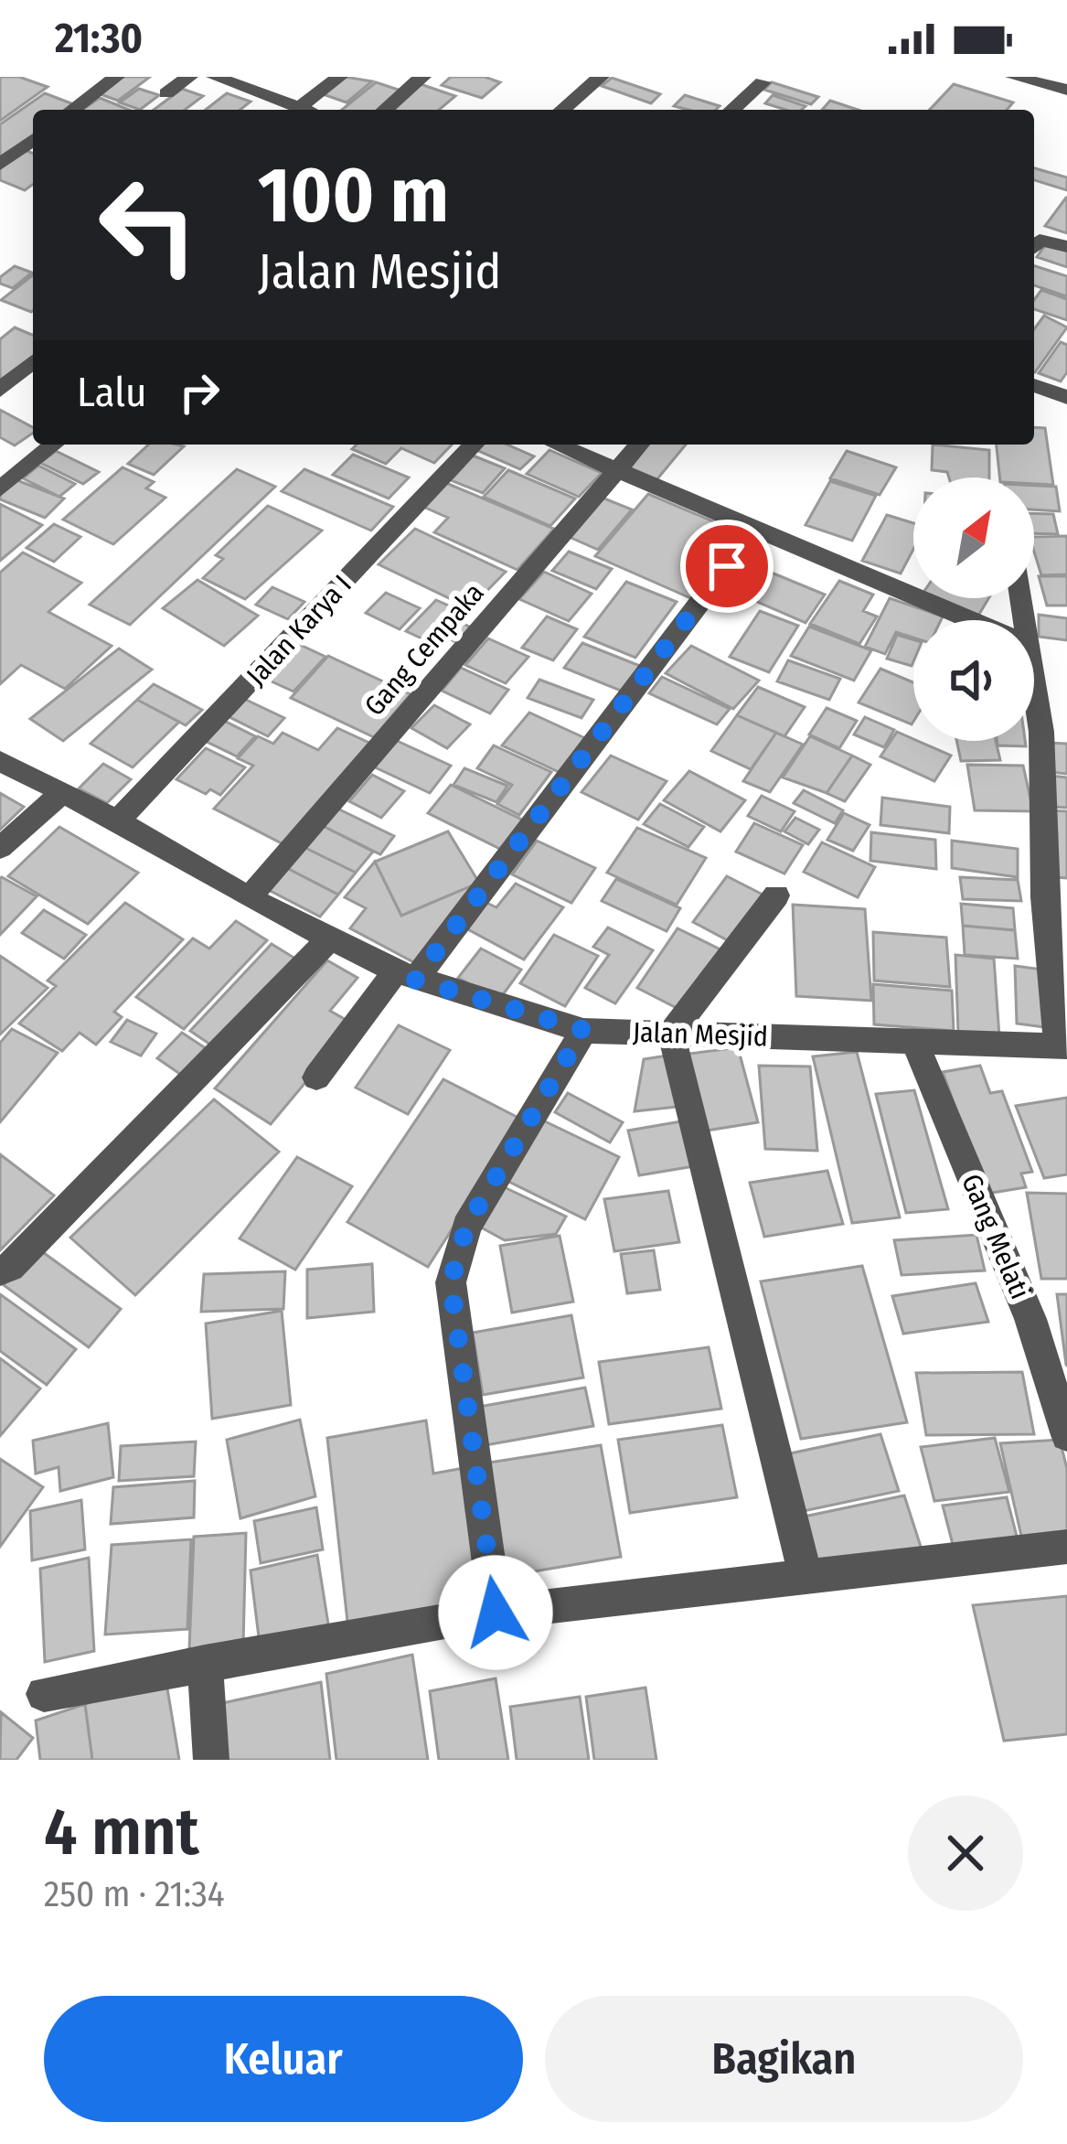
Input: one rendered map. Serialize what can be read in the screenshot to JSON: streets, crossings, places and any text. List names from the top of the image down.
{
  "streets": {
    "street": [
      "Jalan Karya I",
      "Gang Cempaka",
      "Jalan Mesjid",
      "Gang Melati"
    ]
  },
  "crossings": [
    ["Jalan Karya I", "Jalan Mesjid"],
    ["Gang Cempaka", "Jalan Mesjid"],
    ["Jalan Mesjid", "Gang Melati"]
  ],
  "north": "top right",
  "page": {
    "status": "21:30",
    "turn": ["100 m", "Jalan Mesjid"],
    "then": "Lalu",
    "heading": ["4 mnt", "250 m · 21:34"],
    "buttons": ["Keluar", "Bagikan"]
  }
}
